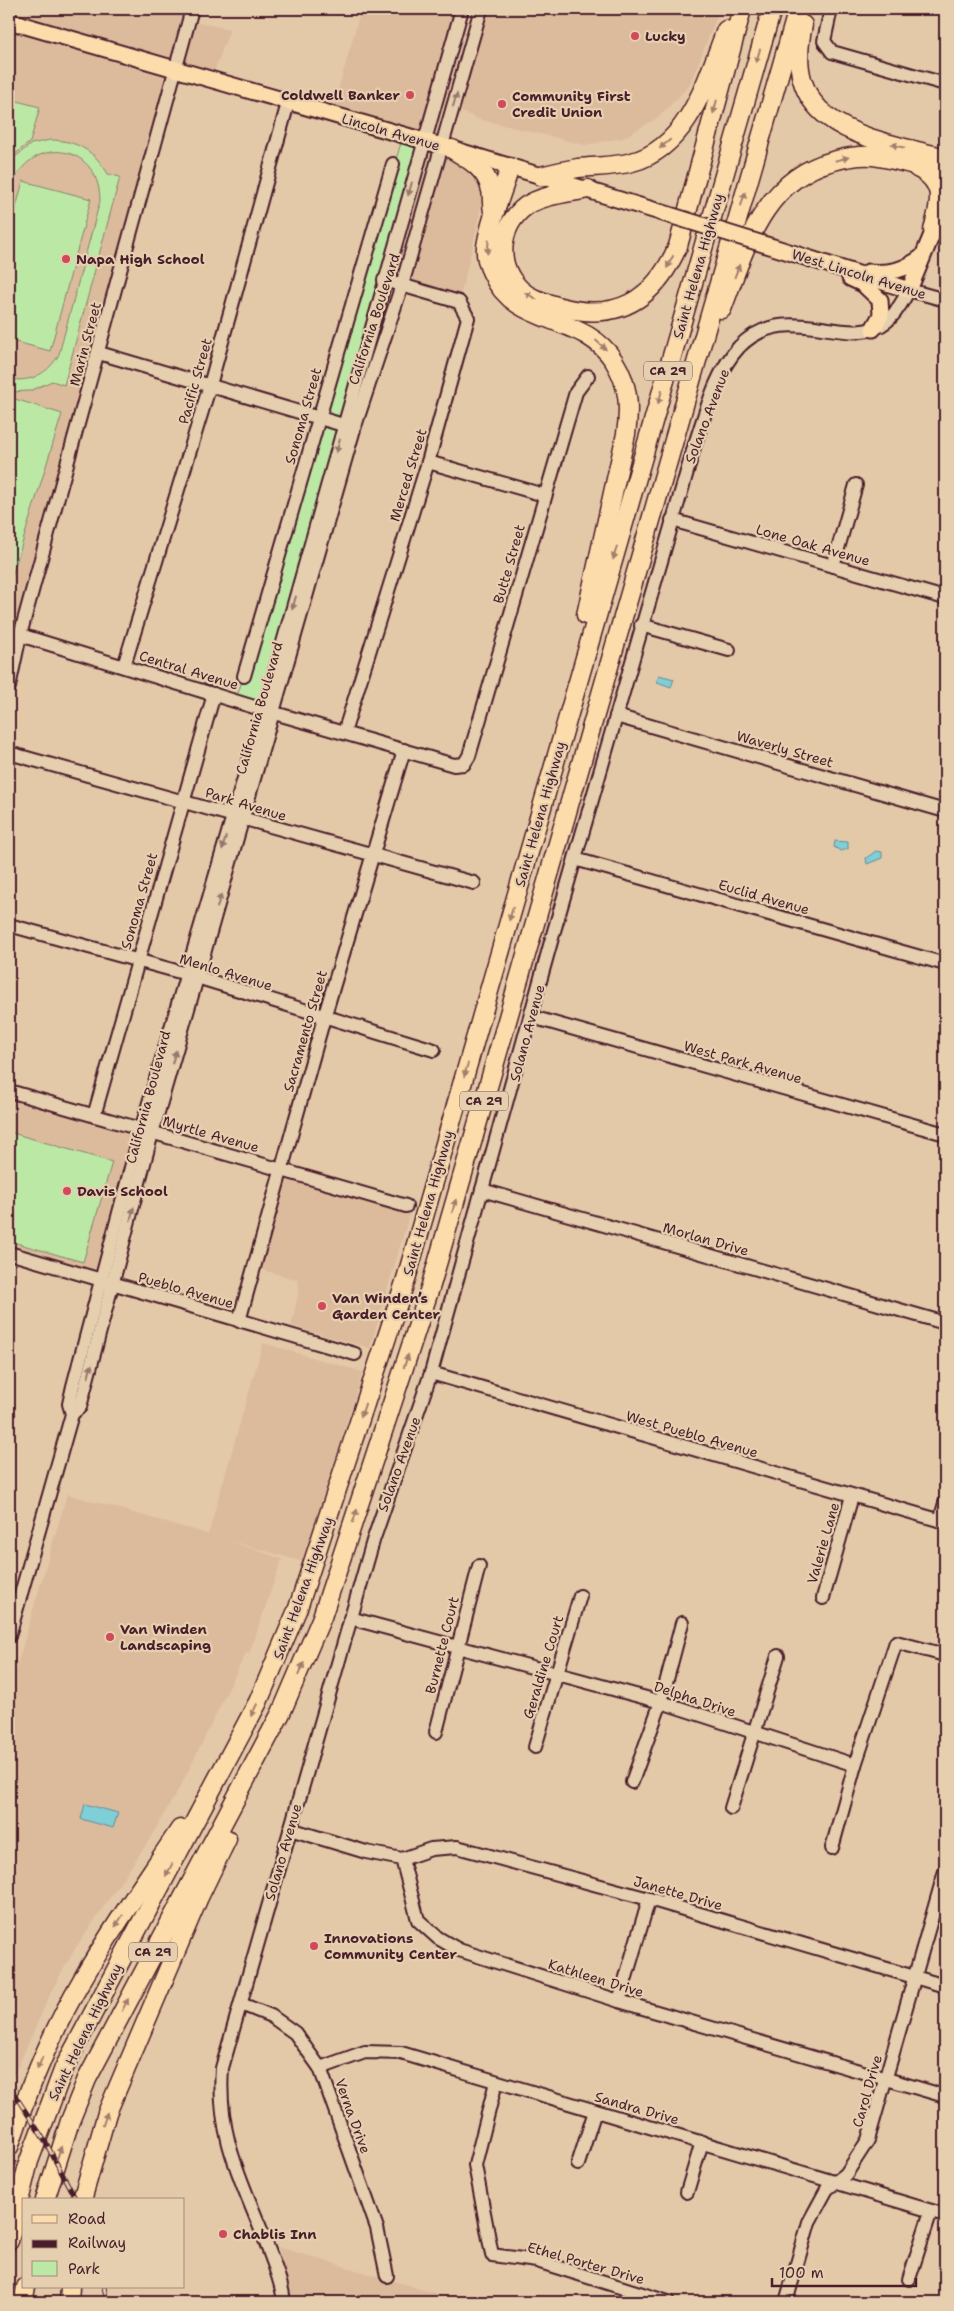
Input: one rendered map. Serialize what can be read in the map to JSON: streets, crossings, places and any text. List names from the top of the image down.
{
  "streets": {
    "highway": ["Saint Helena Highway", "CA 29"],
    "main road": ["Lincoln Avenue", "West Lincoln Avenue", "Solano Avenue"],
    "street": [
      "California Boulevard",
      "Marin Street",
      "Pacific Street",
      "Sonoma Street",
      "Merced Street",
      "Lone Oak Avenue",
      "Butte Street",
      "Central Avenue",
      "Waverly Street",
      "Park Avenue",
      "Euclid Avenue",
      "Menlo Avenue",
      "Sacramento Street",
      "West Park Avenue",
      "Myrtle Avenue",
      "Morlan Drive",
      "Pueblo Avenue",
      "West Pueblo Avenue",
      "Valerie Lane",
      "Burnette Court",
      "Geraldine Court",
      "Delpha Drive",
      "Janette Drive",
      "Kathleen Drive",
      "Carol Drive",
      "Sandra Drive",
      "Verna Drive",
      "Ethel Porter Drive"
    ]
  },
  "crossings": [
    ["Lincoln Avenue", "West Lincoln Avenue"],
    ["Lincoln Avenue", "California Boulevard"],
    ["Lincoln Avenue", "Marin Street"],
    ["Lincoln Avenue", "Pacific Street"],
    ["West Lincoln Avenue", "Solano Avenue"],
    ["California Boulevard", "Merced Street"],
    ["California Boulevard", "Central Avenue"],
    ["California Boulevard", "Park Avenue"],
    ["California Boulevard", "Menlo Avenue"],
    ["California Boulevard", "Myrtle Avenue"],
    ["California Boulevard", "Pueblo Avenue"],
    ["Marin Street", "Central Avenue"],
    ["Pacific Street", "Central Avenue"],
    ["Sonoma Street", "Central Avenue"],
    ["Sonoma Street", "Park Avenue"],
    ["Sonoma Street", "Menlo Avenue"],
    ["Sonoma Street", "Myrtle Avenue"],
    ["Solano Avenue", "Lone Oak Avenue"],
    ["Solano Avenue", "Waverly Street"],
    ["Solano Avenue", "Euclid Avenue"],
    ["Solano Avenue", "West Park Avenue"],
    ["Solano Avenue", "Morlan Drive"],
    ["Solano Avenue", "West Pueblo Avenue"],
    ["Solano Avenue", "Delpha Drive"],
    ["Solano Avenue", "Verna Drive"],
    ["Merced Street", "Central Avenue"],
    ["Butte Street", "Central Avenue"],
    ["Central Avenue", "Sacramento Street"],
    ["Park Avenue", "Sacramento Street"],
    ["Menlo Avenue", "Sacramento Street"],
    ["Sacramento Street", "Myrtle Avenue"],
    ["Sacramento Street", "Pueblo Avenue"],
    ["West Pueblo Avenue", "Valerie Lane"],
    ["Burnette Court", "Delpha Drive"],
    ["Geraldine Court", "Delpha Drive"],
    ["Janette Drive", "Kathleen Drive"],
    ["Janette Drive", "Carol Drive"],
    ["Kathleen Drive", "Carol Drive"],
    ["Carol Drive", "Sandra Drive"],
    ["Sandra Drive", "Verna Drive"],
    ["Sandra Drive", "Ethel Porter Drive"]
  ],
  "places": [
    "Lucky",
    "Coldwell Banker",
    "Community First Credit Union",
    "Napa High School",
    "Davis School",
    "Van Winden’s Garden Center",
    "Van Winden Landscaping",
    "Innovations Community Center",
    "Chablis Inn"
  ],
  "legend": ["Road", "Railway", "Park"],
  "scale_bar": "100 m"
}
